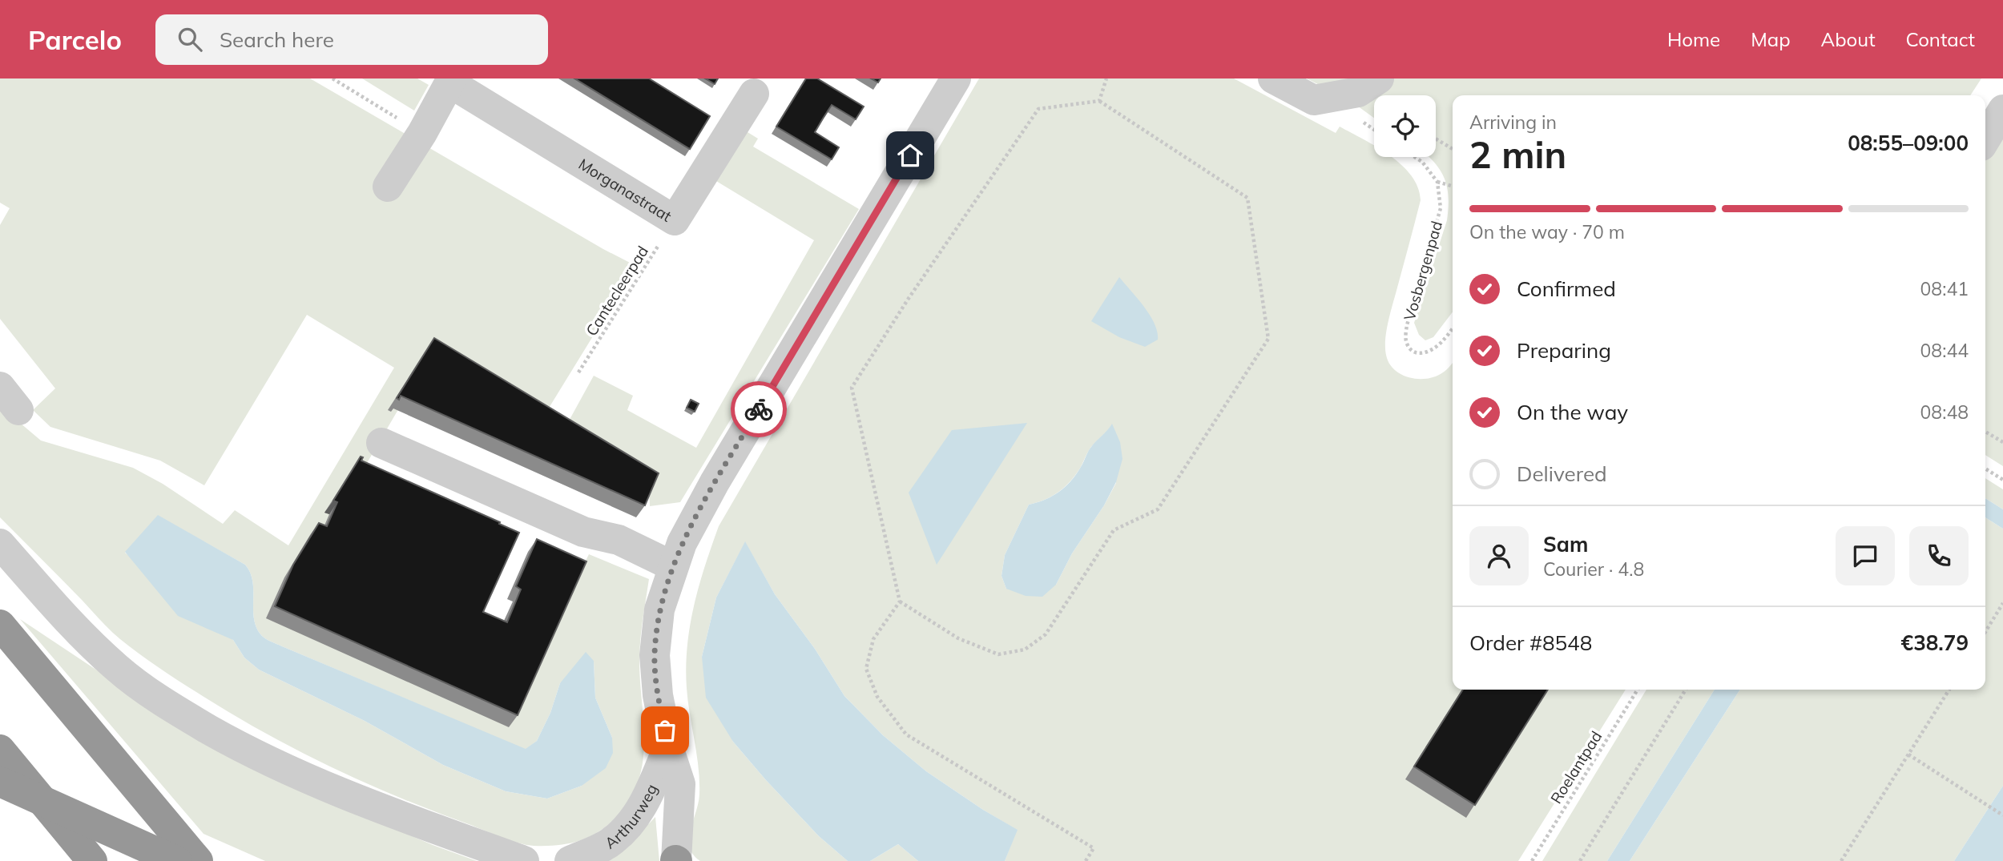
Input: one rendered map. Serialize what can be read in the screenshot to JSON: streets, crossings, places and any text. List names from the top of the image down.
{
  "streets": {
    "street": ["Morganastraat", "Arthurweg"],
    "path": ["Vosbergenpad", "Cantecleerpad", "Roelantpad"]
  },
  "crossings": [
    ["Morganastraat", "Cantecleerpad"]
  ],
  "page": {
    "header": "Parcelo",
    "search": "Search here",
    "nav": [
      "Home",
      "Map",
      "About",
      "Contact"
    ],
    "heading": ["2 min", "Arriving in", "08:55–09:00"],
    "panel": [
      "Sam",
      "Courier · 4.8",
      "Order #8548",
      "€38.79"
    ],
    "bar": "On the way · 70 m",
    "list": [
      ["Confirmed", "08:41"],
      ["Preparing", "08:44"],
      ["On the way", "08:48"],
      "Delivered"
    ]
  }
}
